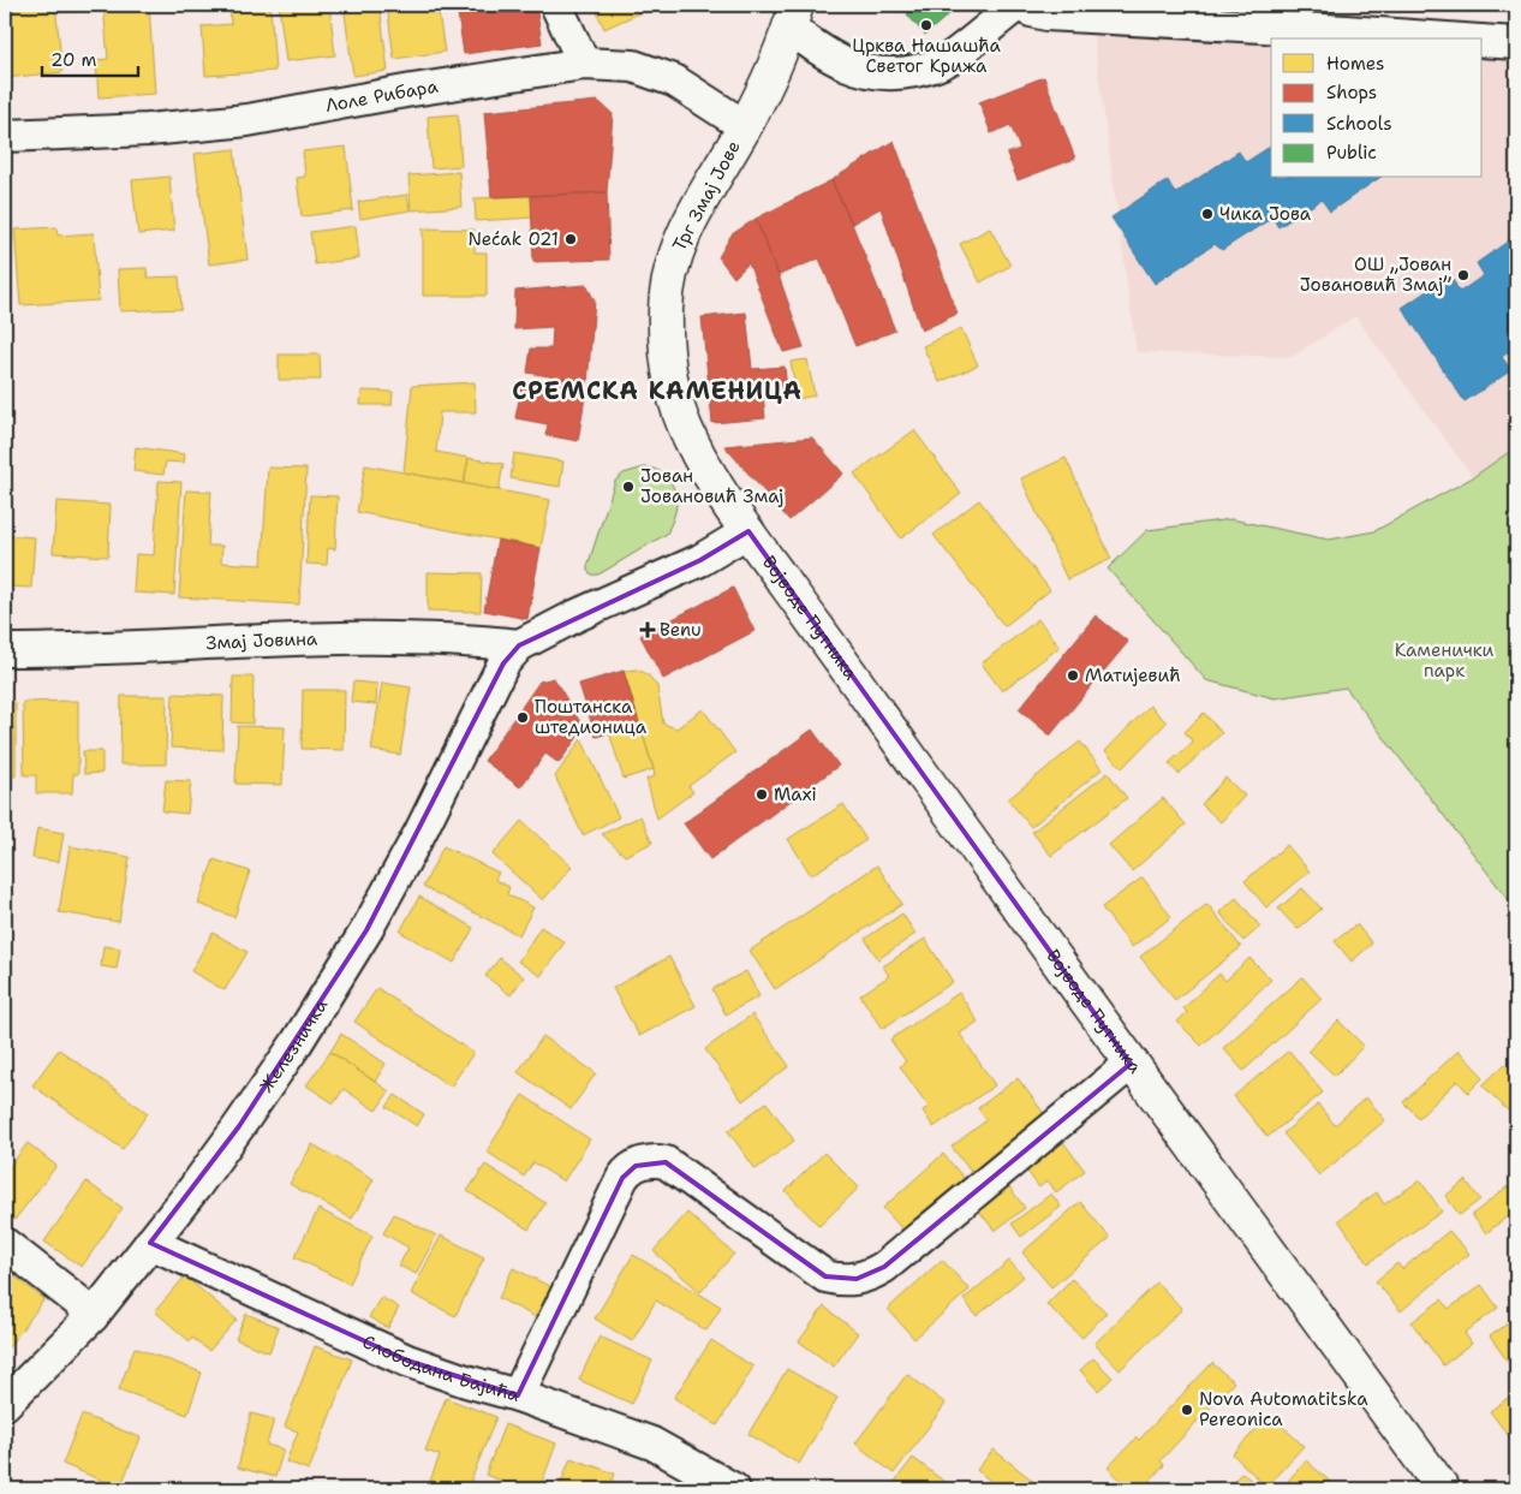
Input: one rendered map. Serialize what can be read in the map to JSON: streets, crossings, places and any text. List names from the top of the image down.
{
  "streets": {
    "main road": ["Трг Змај Јове", "Војводе Путника"],
    "street": [
      "Лоле Рибара",
      "Змај Јовина",
      "Железничка",
      "Слободана Бајића"
    ]
  },
  "crossings": [
    ["Лоле Рибара", "Трг Змај Јове"],
    ["Трг Змај Јове", "Војводе Путника"],
    ["Змај Јовина", "Железничка"],
    ["Железничка", "Слободана Бајића"]
  ],
  "districts": ["СРЕМСКА КАМЕНИЦА"],
  "parks": ["Каменички парк"],
  "places": {
    "other": [
      "Црква Нашашћа Светог Крижа",
      "Чика Јова",
      "Nećak 021",
      "ОШ „Јован Јовановић Змај”",
      "Јован Јовановић Змај",
      "Матијевић",
      "Поштанска штедионица",
      "Maxi",
      "Nova Automatitska Pereonica"
    ],
    "health": ["Benu"]
  },
  "legend": [
    "Homes",
    "Shops",
    "Schools",
    "Public"
  ],
  "scale_bar": "20 m"
}
